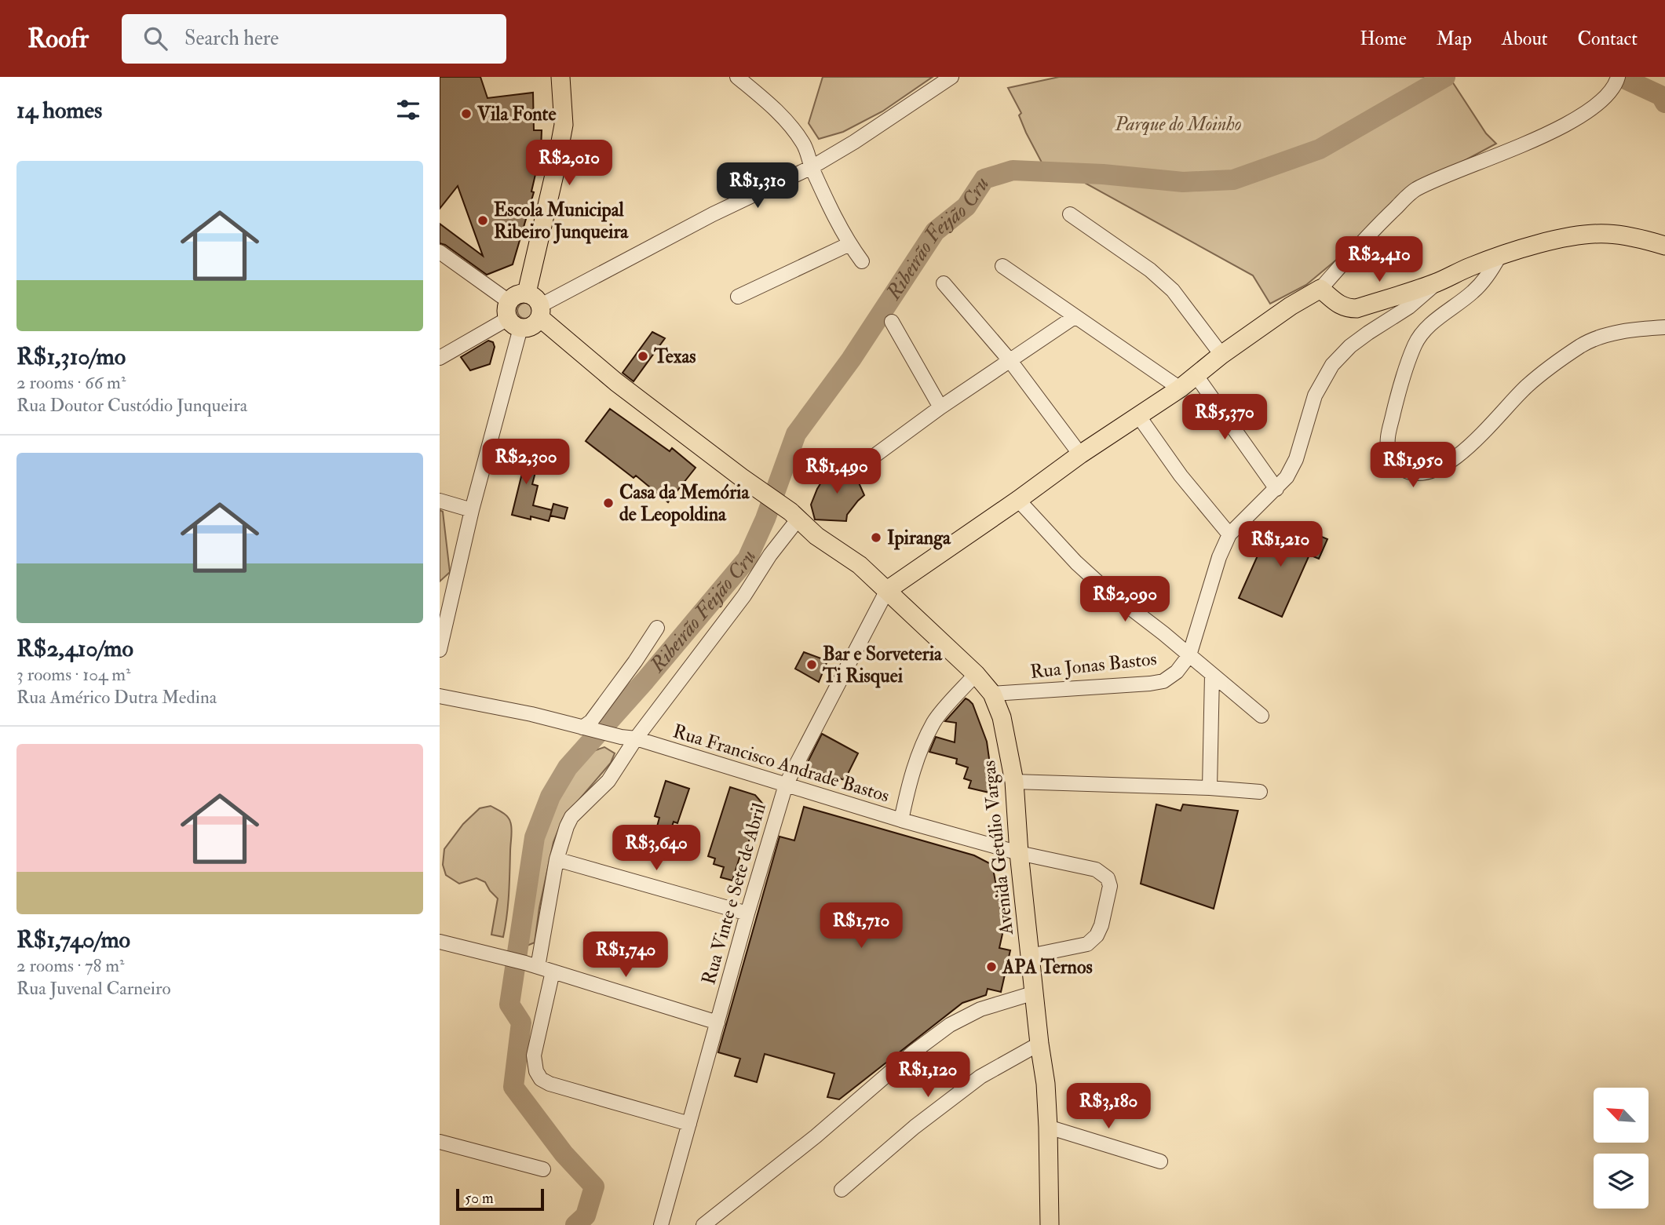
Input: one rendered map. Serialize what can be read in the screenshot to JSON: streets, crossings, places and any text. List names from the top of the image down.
{
  "streets": {
    "main road": ["Avenida Getúlio Vargas"],
    "street": ["Rua Jonas Bastos", "Rua Francisco Andrade Bastos", "Rua Vinte e Sete de Abril"]
  },
  "crossings": [
    ["Rua Jonas Bastos", "Avenida Getúlio Vargas"],
    ["Rua Francisco Andrade Bastos", "Avenida Getúlio Vargas"],
    ["Rua Francisco Andrade Bastos", "Rua Vinte e Sete de Abril"],
    ["Avenida Getúlio Vargas", "Rua Vinte e Sete de Abril"]
  ],
  "water": ["Ribeirão Feijão Cru"],
  "parks": ["Parque do Moinho"],
  "places": [
    "Vila Fonte",
    "Escola Municipal Ribeiro Junqueira",
    "Texas",
    "Casa da Memória de Leopoldina",
    "Ipiranga",
    "Bar e Sorveteria Ti Risquei",
    "APA Ternos"
  ],
  "scale_bar": "50 m",
  "north": "top left",
  "page": {
    "header": "Roofr",
    "search": "Search here",
    "nav": [
      "Home",
      "Map",
      "About",
      "Contact"
    ],
    "heading": "14 homes",
    "price": [
      "R$2,010",
      "R$1,310",
      "R$2,410",
      "R$5,370",
      "R$2,300",
      "R$1,950",
      "R$1,490",
      "R$1,210",
      "R$2,090",
      "R$3,640",
      "R$1,710",
      "R$1,740",
      "R$1,120",
      "R$3,180"
    ],
    "list": [
      {
        "name": "R$1,310/mo",
        "note": "2 rooms · 66 m² · Rua Doutor Custódio Junqueira"
      },
      {
        "name": "R$2,410/mo",
        "note": "3 rooms · 104 m² · Rua Américo Dutra Medina"
      },
      {
        "name": "R$1,740/mo",
        "note": "2 rooms · 78 m² · Rua Juvenal Carneiro"
      }
    ],
    "scale": "50 m"
  }
}
